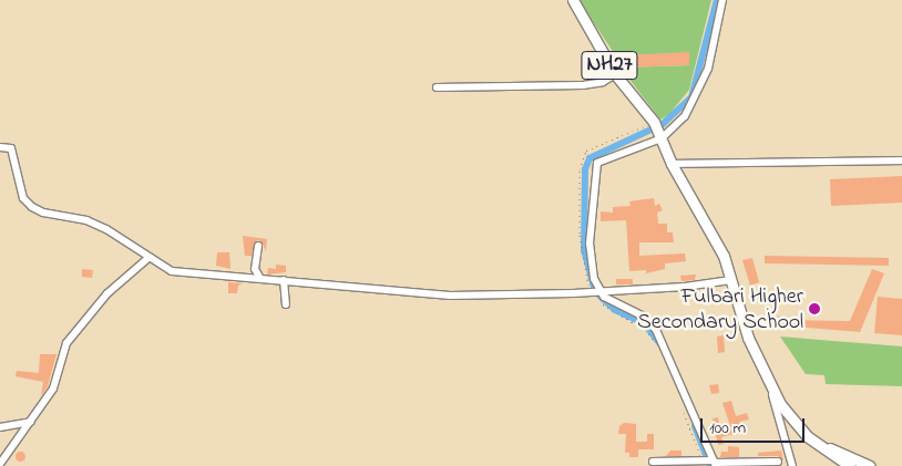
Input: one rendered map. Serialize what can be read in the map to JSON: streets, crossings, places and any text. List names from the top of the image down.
{
  "streets": {
    "highway": ["NH27"]
  },
  "places": ["Fulbari Higher Secondary School"],
  "scale_bar": "100 m"
}
